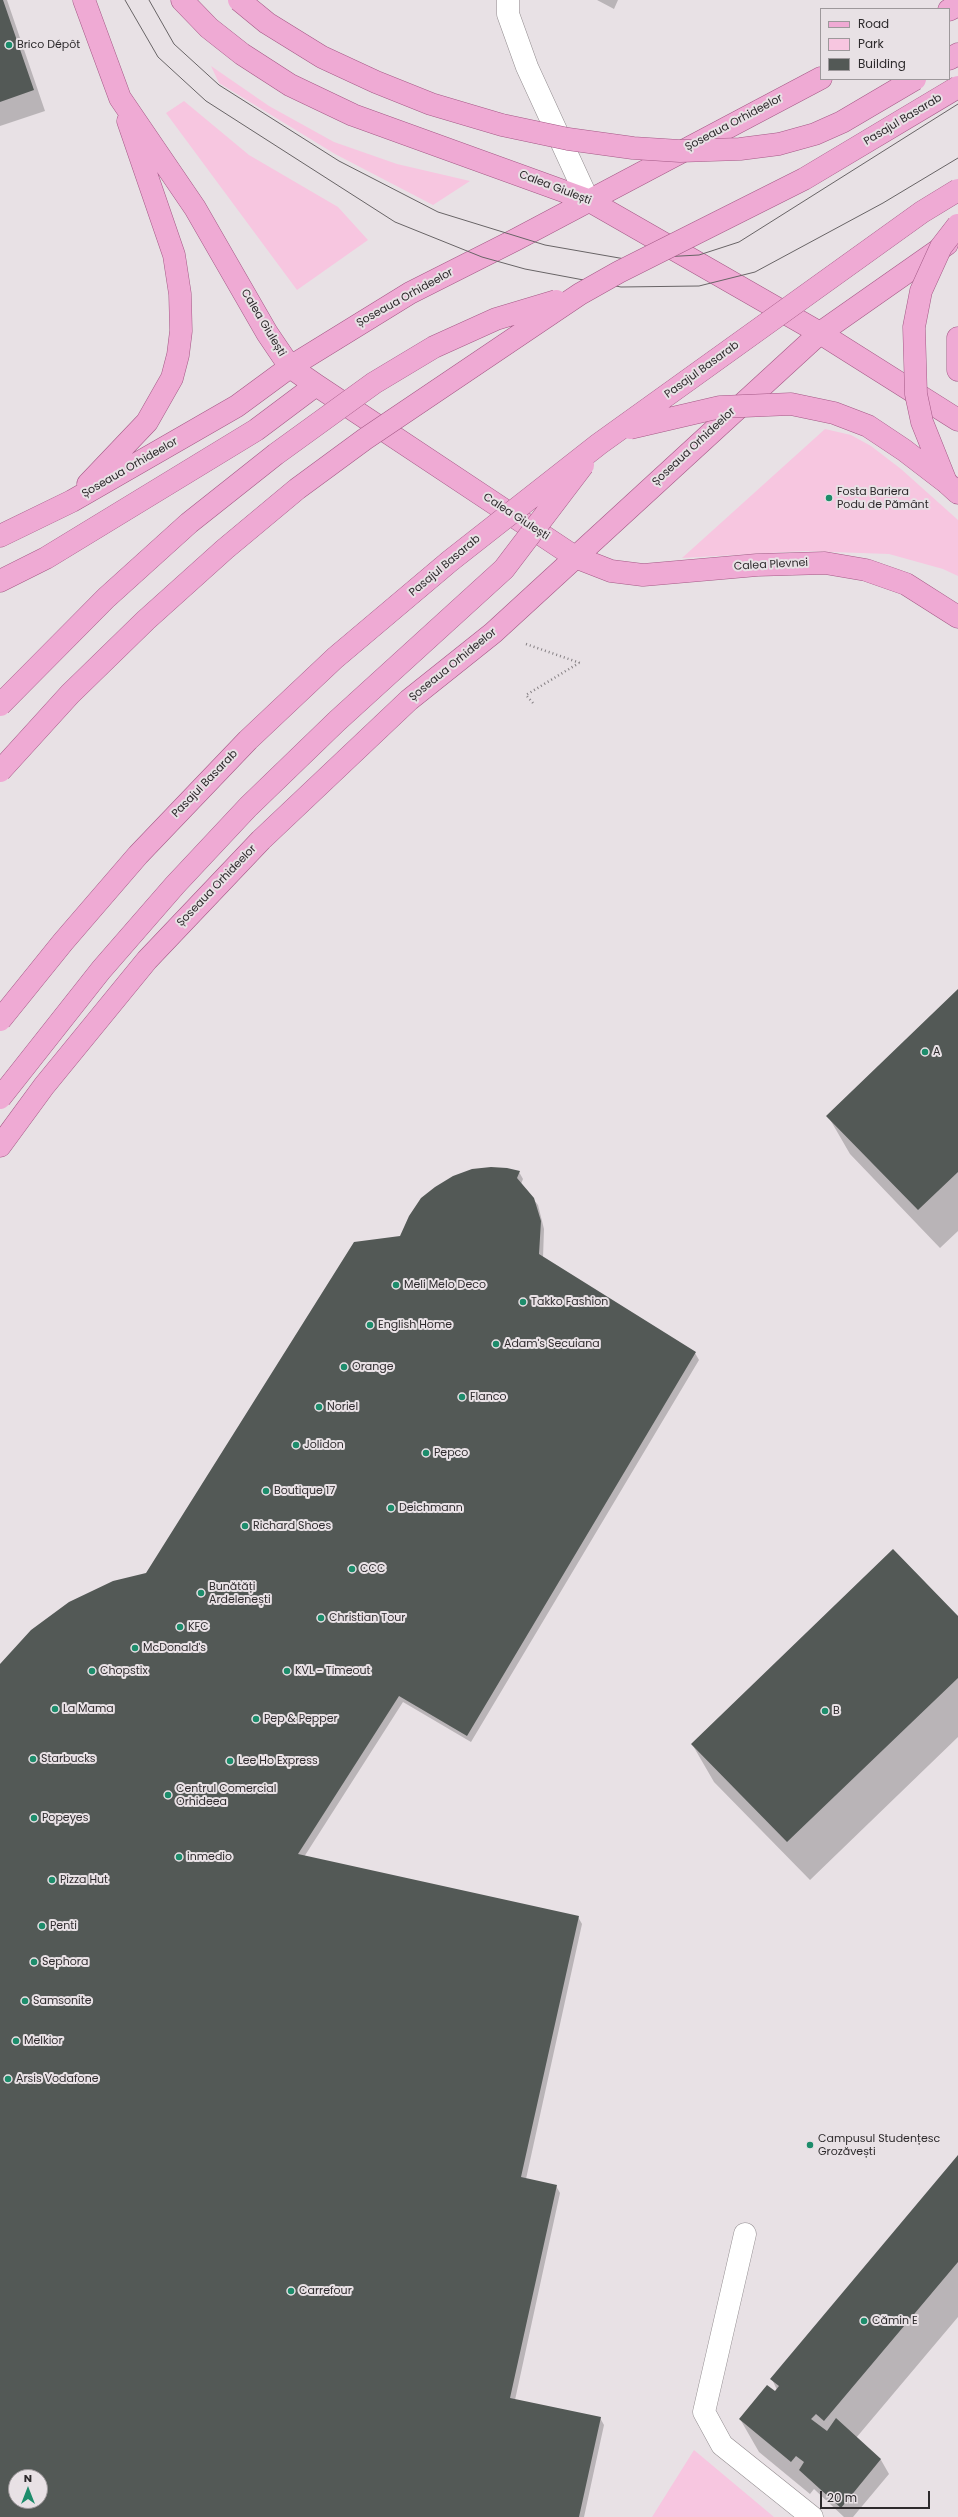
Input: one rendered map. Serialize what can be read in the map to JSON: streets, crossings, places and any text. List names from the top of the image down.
{
  "streets": {
    "main road": [
      "Pasajul Basarab",
      "Șoseaua Orhideelor",
      "Calea Giulești",
      "Calea Plevnei"
    ]
  },
  "crossings": [
    ["Șoseaua Orhideelor", "Calea Giulești"],
    ["Șoseaua Orhideelor", "Calea Plevnei"],
    ["Calea Giulești", "Calea Plevnei"]
  ],
  "places": [
    "Brico Dépôt",
    "Fosta Bariera Podu de Pământ",
    "A",
    "Meli Melo Deco",
    "Takko Fashion",
    "English Home",
    "Adam's Secuiana",
    "Orange",
    "Flanco",
    "Noriel",
    "Jolidon",
    "Pepco",
    "Boutique 17",
    "Deichmann",
    "Richard Shoes",
    "CCC",
    "Bunătăți Ardelenești",
    "Christian Tour",
    "KFC",
    "McDonald's",
    "Chopstix",
    "KVL - Timeout",
    "La Mama",
    "B",
    "Pep & Pepper",
    "Starbucks",
    "Lee Ho Express",
    "Centrul Comercial Orhideea",
    "Popeyes",
    "inmedio",
    "Pizza Hut",
    "Penti",
    "Sephora",
    "Samsonite",
    "Melkior",
    "Arsis Vodafone",
    "Campusul Studențesc Grozăvești",
    "Carrefour",
    "Cămin E"
  ],
  "legend": ["Road", "Park", "Building"],
  "scale_bar": "20 m",
  "north": "top"
}
